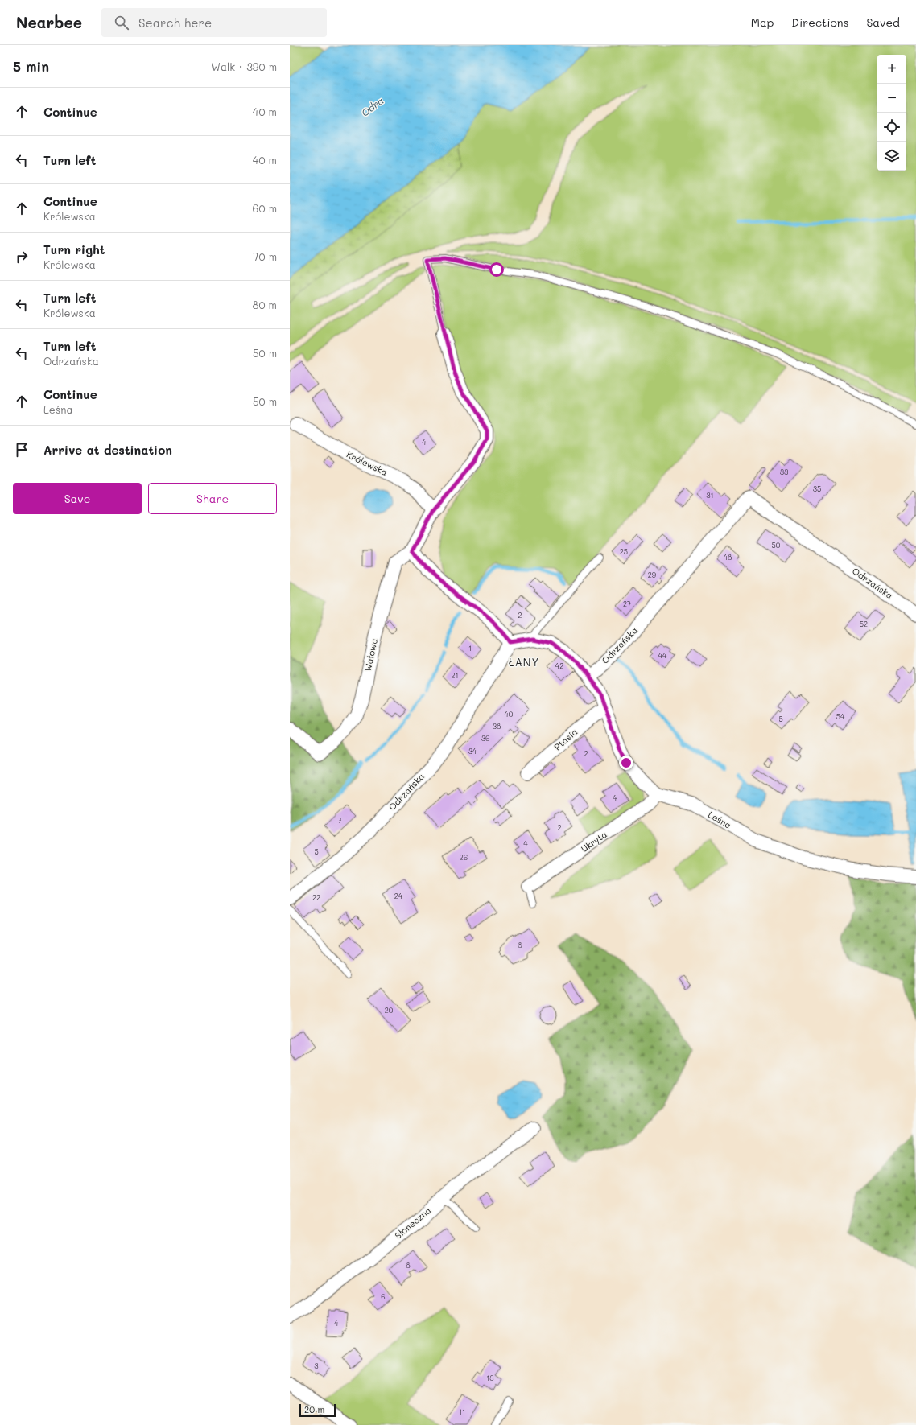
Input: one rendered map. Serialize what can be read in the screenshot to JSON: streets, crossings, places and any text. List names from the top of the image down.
{
  "streets": {
    "street": [
      "Królewska",
      "Odrzańska",
      "Wałowa",
      "Ptasia",
      "Leśna",
      "Ukryta",
      "Słoneczna"
    ]
  },
  "crossings": [
    ["Odrzańska", "Leśna"],
    ["Ptasia", "Leśna"],
    ["Leśna", "Ukryta"]
  ],
  "districts": ["ŁANY"],
  "water": ["Odra"],
  "house_numbers": [
    "4",
    "33",
    "35",
    "31",
    "50",
    "25",
    "48",
    "29",
    "27",
    "2",
    "52",
    "1",
    "44",
    "42",
    "21",
    "40",
    "54",
    "5",
    "38",
    "36",
    "34",
    "2",
    "4",
    "7",
    "2",
    "4",
    "5",
    "26",
    "24",
    "22",
    "8",
    "20",
    "8",
    "6",
    "4",
    "3",
    "13",
    "11"
  ],
  "scale_bar": "20 m",
  "page": {
    "header": "Nearbee",
    "search": "Search here",
    "nav": ["Map", "Directions", "Saved"],
    "heading": ["5 min", "Walk · 390 m"],
    "map_buttons": ["+", "−"],
    "list": [
      ["Continue", "40 m"],
      ["Turn left", "40 m"],
      ["Continue", "Królewska", "60 m"],
      ["Turn right", "Królewska", "70 m"],
      ["Turn left", "Królewska", "80 m"],
      ["Turn left", "Odrzańska", "50 m"],
      ["Continue", "Leśna", "50 m"],
      "Arrive at destination"
    ],
    "buttons": ["Save", "Share"],
    "scale": "20 m"
  }
}
